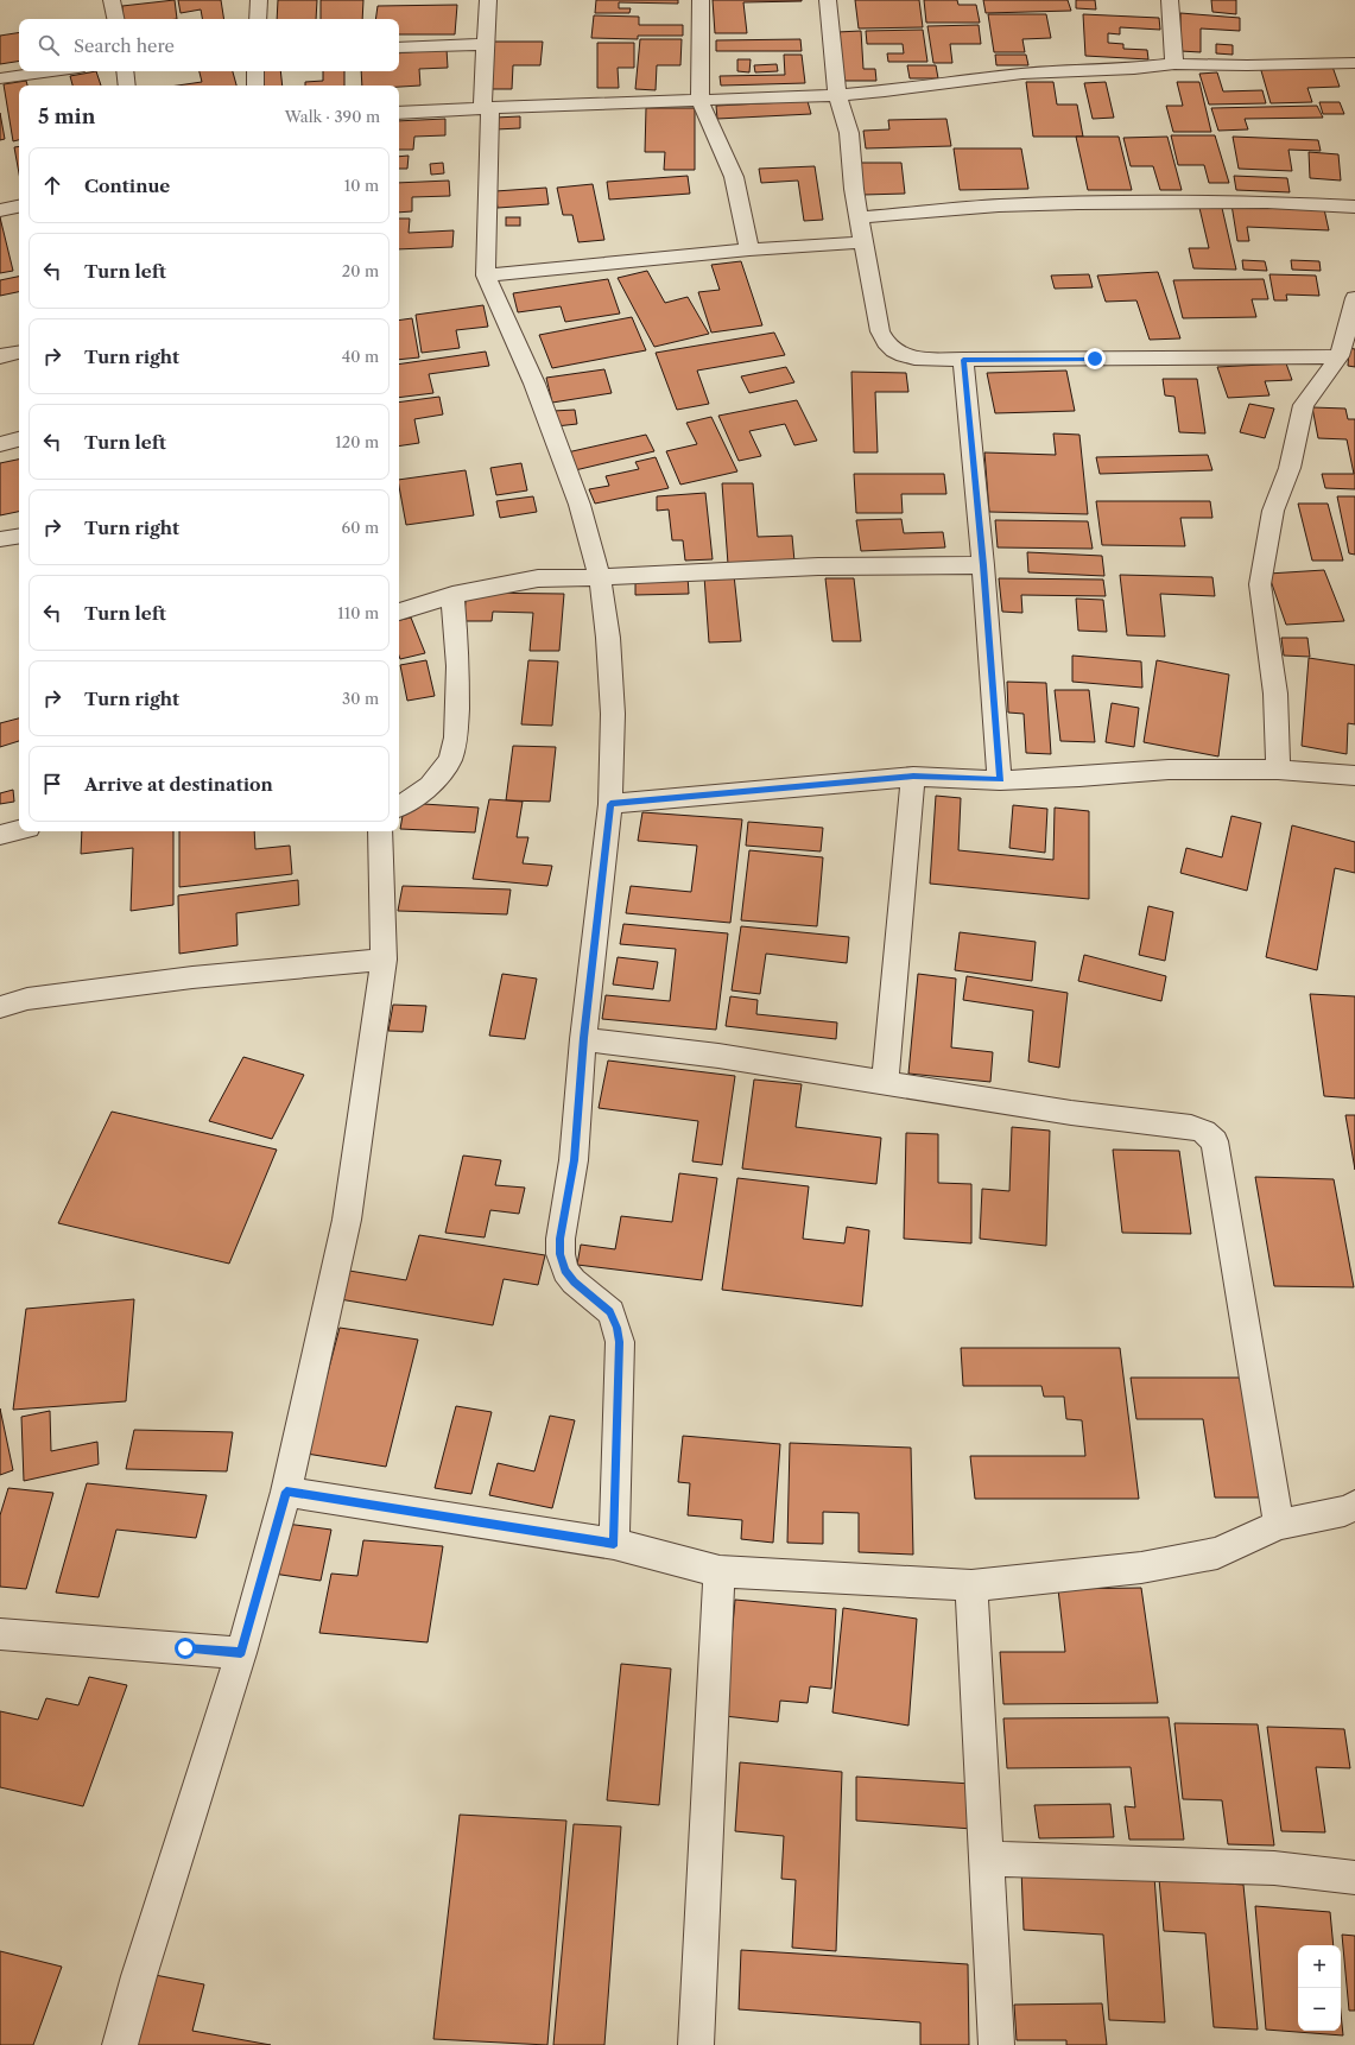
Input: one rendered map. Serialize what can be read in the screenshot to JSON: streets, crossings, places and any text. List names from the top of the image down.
{
  "page": {
    "search": "Search here",
    "heading": ["5 min", "Walk · 390 m"],
    "list": [
      ["Continue", "10 m"],
      ["Turn left", "20 m"],
      ["Turn right", "40 m"],
      ["Turn left", "120 m"],
      ["Turn right", "60 m"],
      ["Turn left", "110 m"],
      ["Turn right", "30 m"],
      "Arrive at destination"
    ],
    "map_buttons": ["+", "−"]
  }
}
